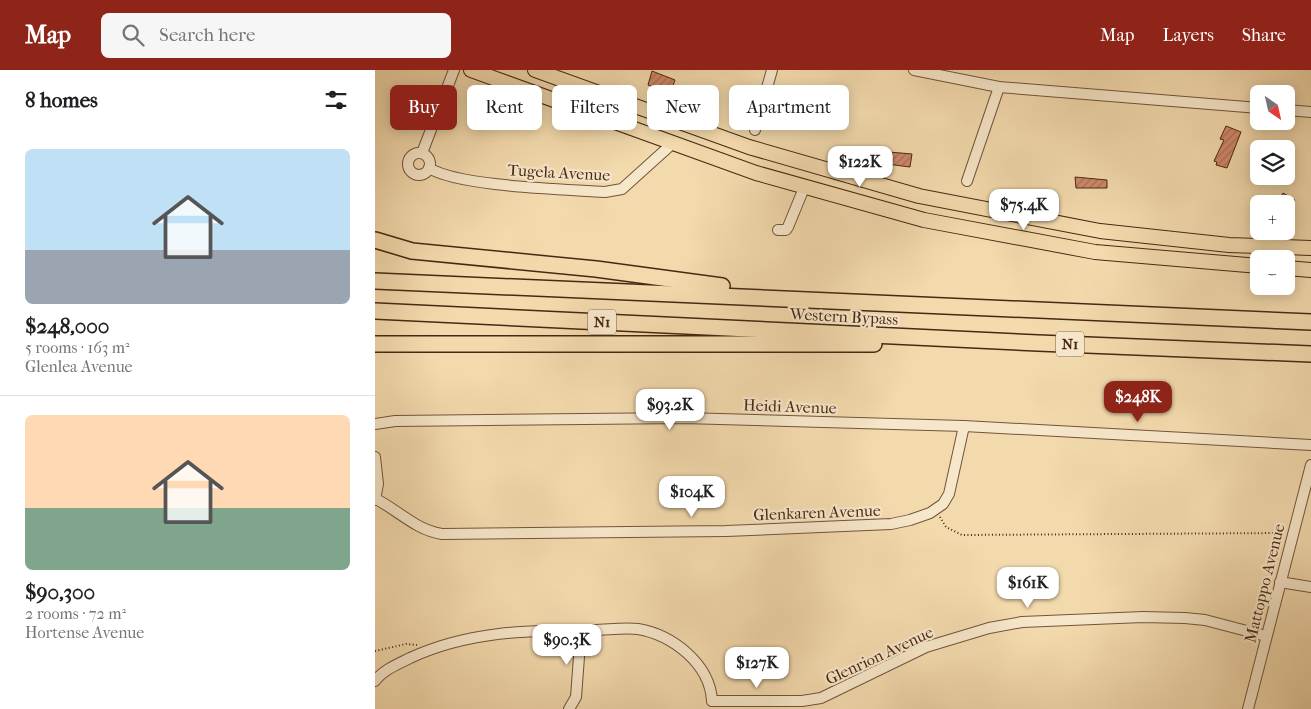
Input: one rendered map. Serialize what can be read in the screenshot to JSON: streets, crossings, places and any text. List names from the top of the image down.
{
  "streets": {
    "highway": ["Western Bypass", "N1"],
    "street": [
      "Tugela Avenue",
      "Heidi Avenue",
      "Glenkaren Avenue",
      "Mattoppo Avenue",
      "Glenrion Avenue"
    ]
  },
  "crossings": [
    ["Mattoppo Avenue", "Glenrion Avenue"]
  ],
  "north": "bottom right",
  "page": {
    "header": "Map",
    "search": "Search here",
    "nav": ["Map", "Layers", "Share"],
    "heading": "8 homes",
    "map_buttons": ["+", "−"],
    "chip": [
      "Buy",
      "Rent",
      "Filters",
      "New",
      "Apartment"
    ],
    "list": [
      {
        "name": "$248,000",
        "note": "5 rooms · 163 m² · Glenlea Avenue"
      },
      {
        "name": "$90,300",
        "note": "2 rooms · 72 m² · Hortense Avenue"
      }
    ],
    "price": [
      "$122K",
      "$75.4K",
      "$248K",
      "$93.2K",
      "$104K",
      "$161K",
      "$90.3K",
      "$127K"
    ]
  }
}
